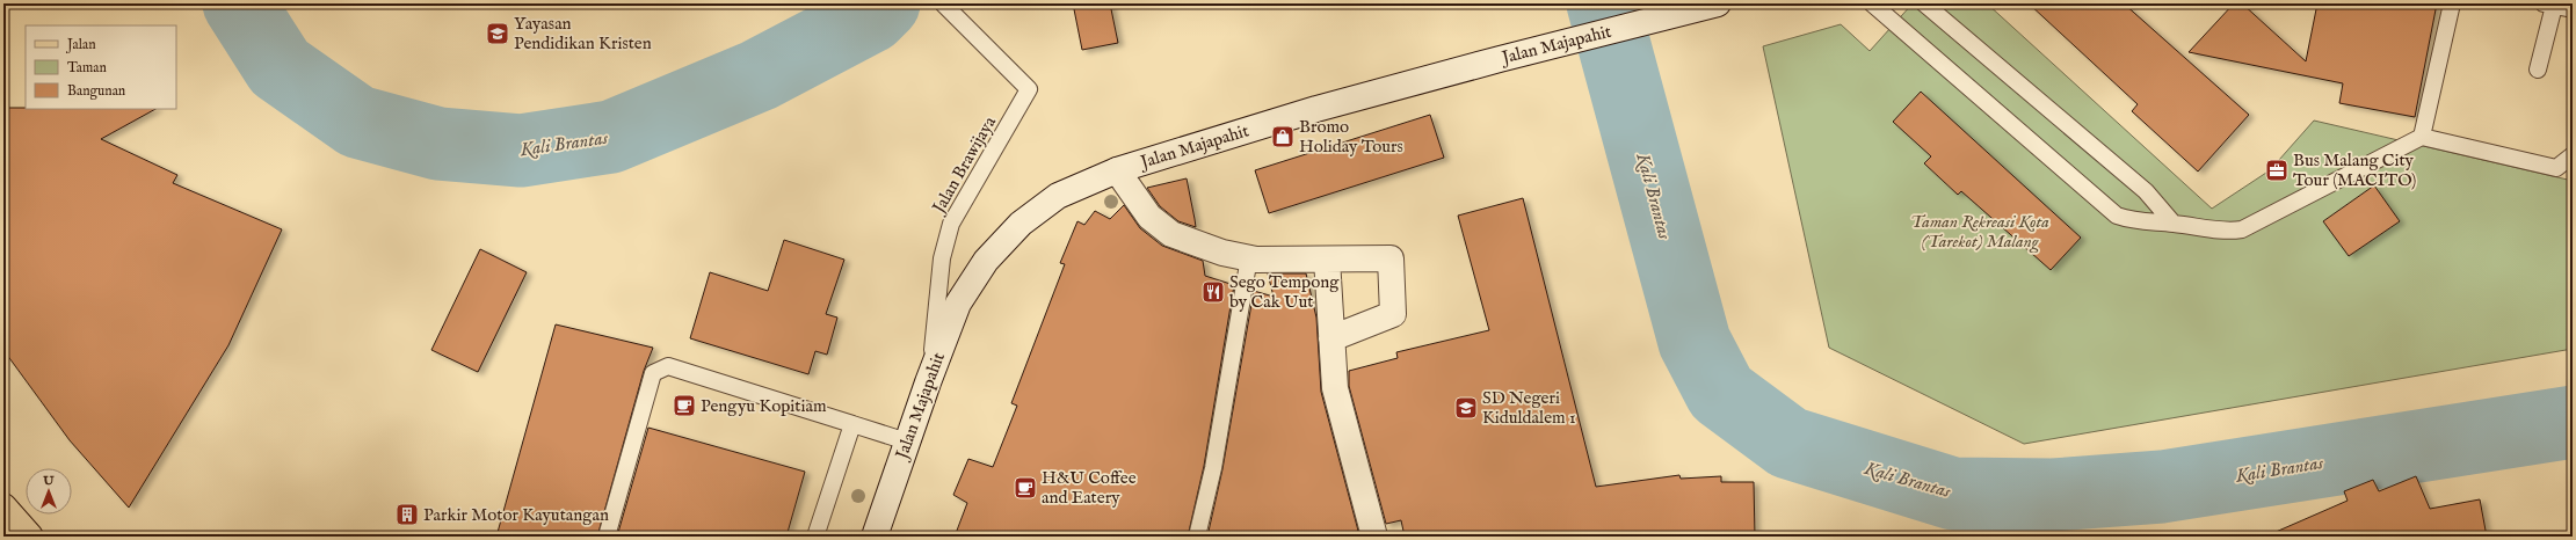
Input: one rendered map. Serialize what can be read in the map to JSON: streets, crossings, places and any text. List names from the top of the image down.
{
  "streets": {
    "street": ["Jalan Majapahit"],
    "lane": ["Jalan Brawijaya"]
  },
  "crossings": [
    ["Jalan Majapahit", "Jalan Brawijaya"]
  ],
  "water": ["Kali Brantas"],
  "parks": ["Taman Rekreasi Kota (Tarekot) Malang"],
  "places": {
    "school or university": ["Yayasan Pendidikan Kristen", "SD Negeri Kiduldalem 1"],
    "shop": ["Bromo Holiday Tours"],
    "office": ["Bus Malang City Tour (MACITO)"],
    "restaurant": ["Sego Tempong by Cak Uut"],
    "cafe": ["Pengyu Kopitiam", "H&U Coffee and Eatery"],
    "building": ["Parkir Motor Kayutangan"]
  },
  "legend": ["Jalan", "Taman", "Bangunan"],
  "north": "top"
}
